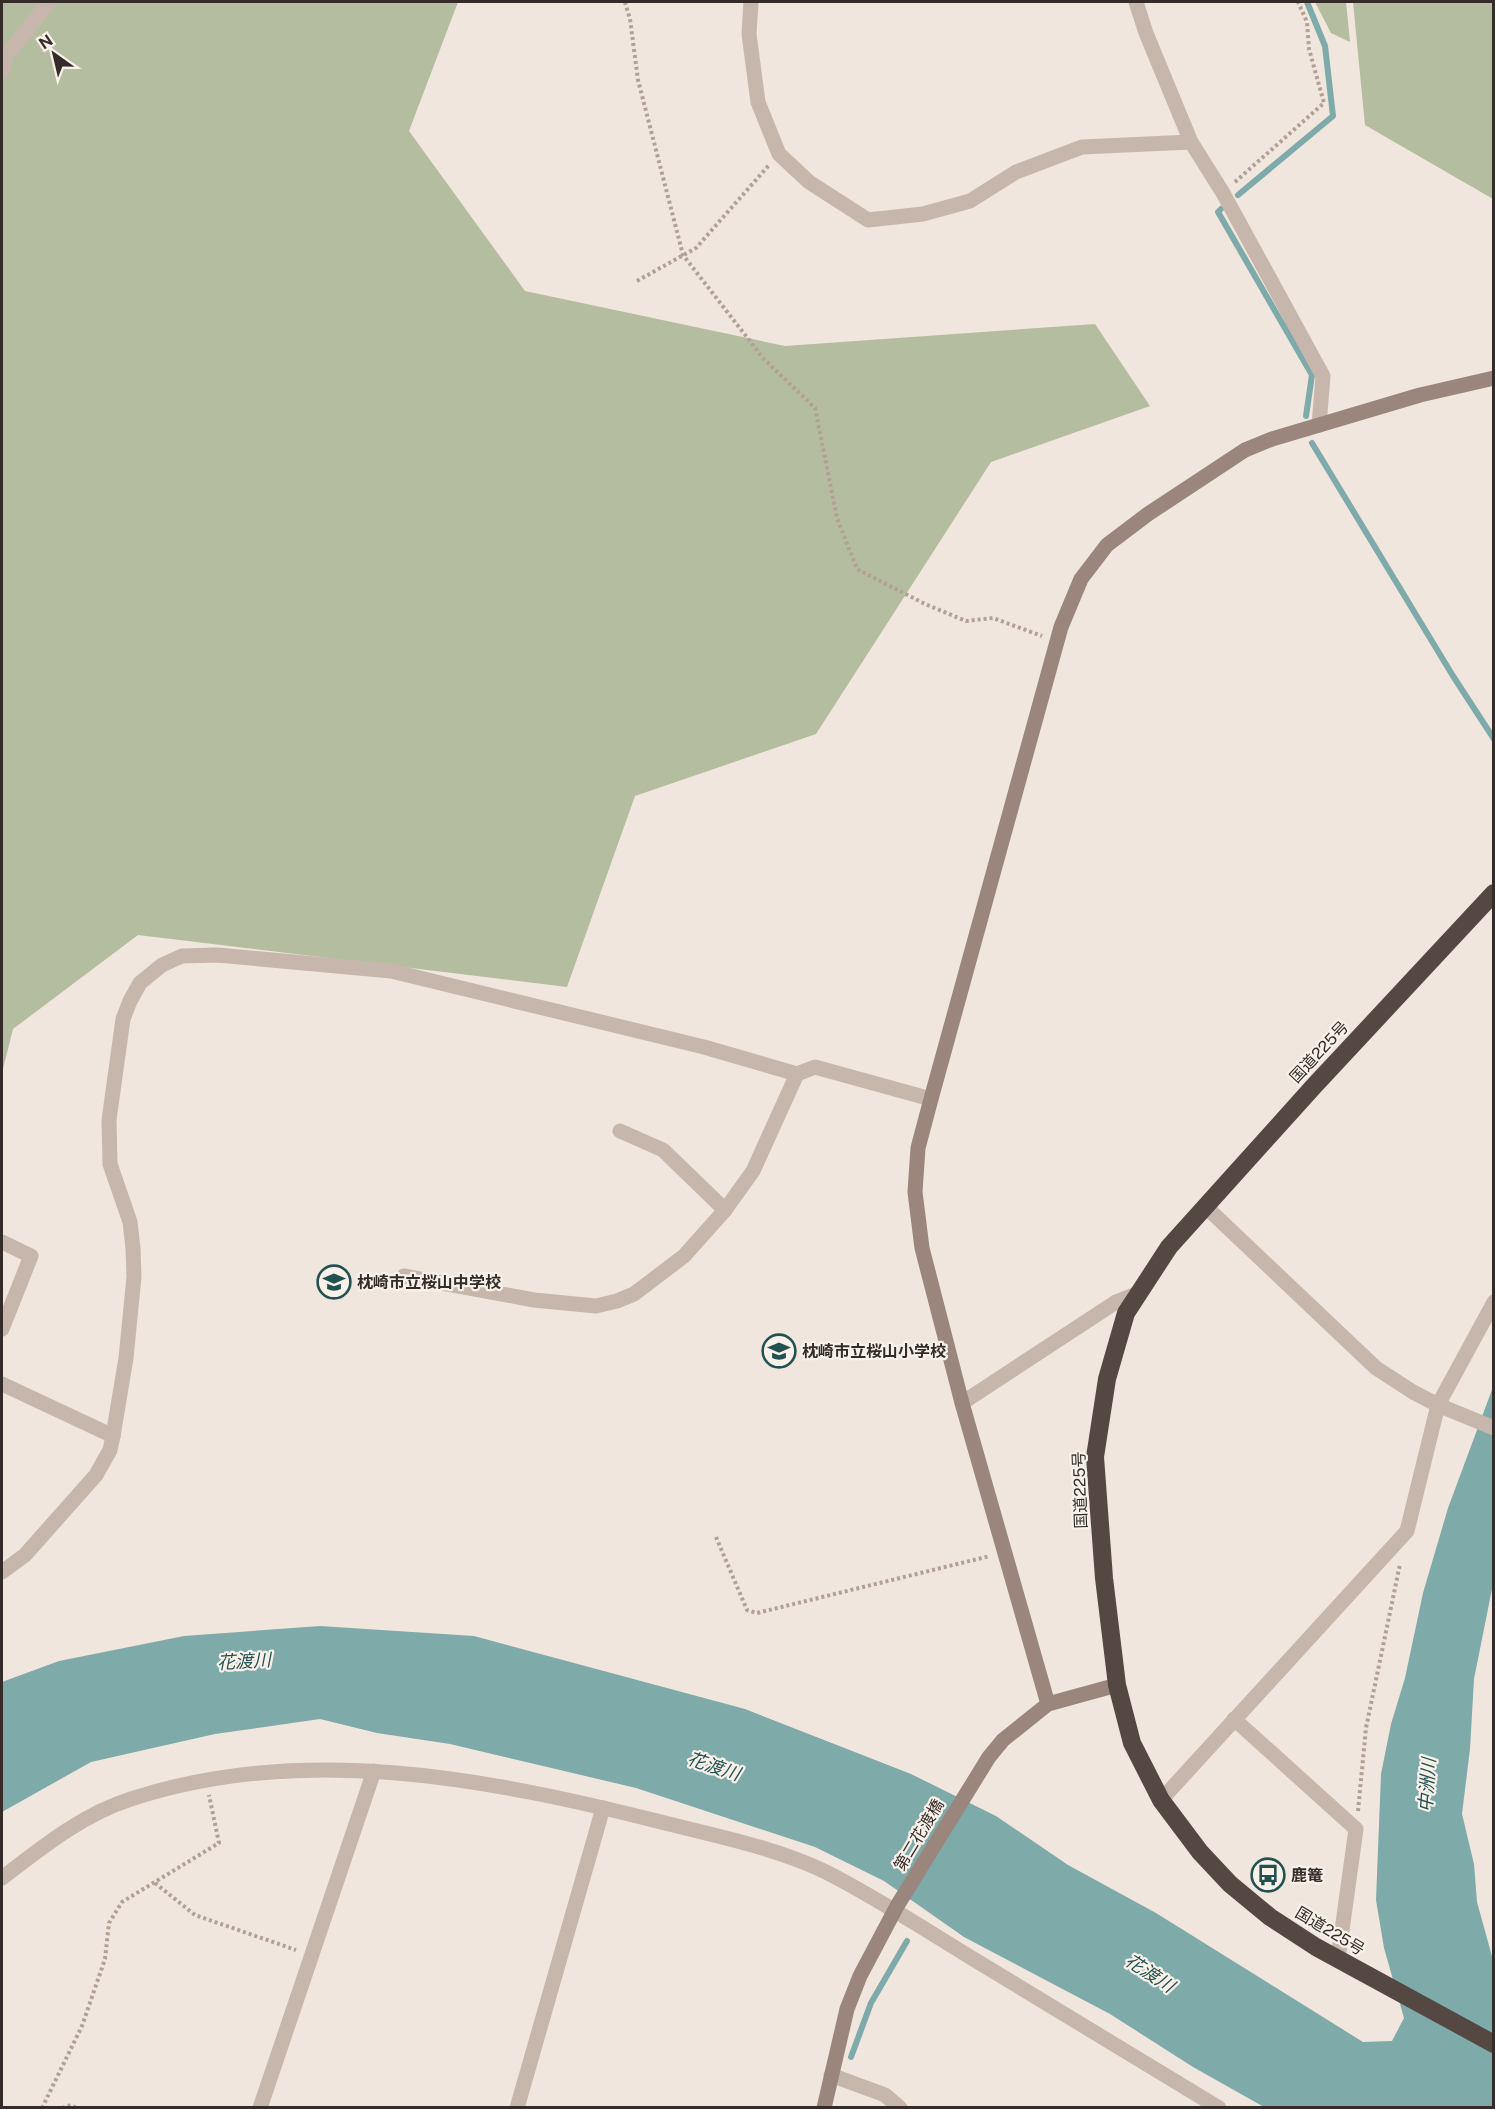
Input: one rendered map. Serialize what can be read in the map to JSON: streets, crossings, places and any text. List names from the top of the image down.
{
  "streets": {
    "highway": ["国道225号"],
    "street": ["第二花渡橋"]
  },
  "water": ["花渡川", "中洲川"],
  "places": {
    "school or university": ["枕崎市立桜山中学校", "枕崎市立桜山小学校"],
    "bus stop": ["鹿篭"]
  },
  "north": "top left"
}
